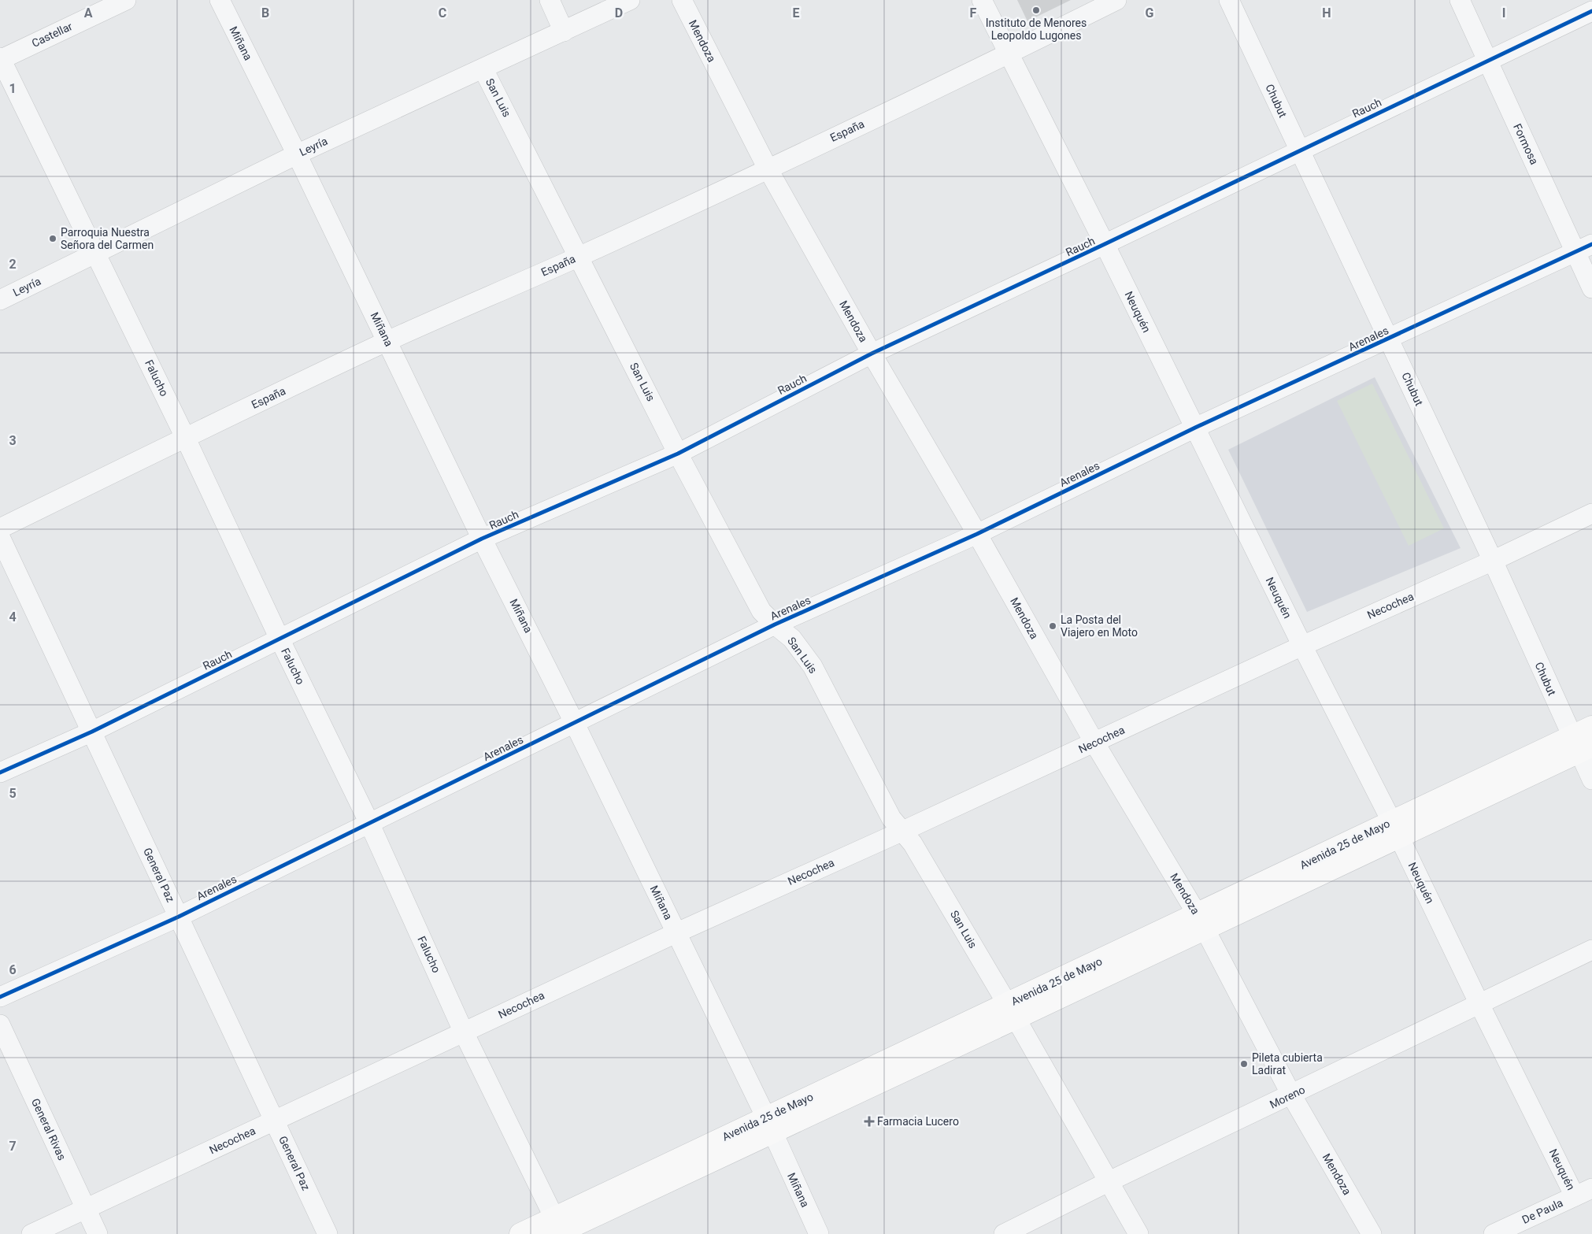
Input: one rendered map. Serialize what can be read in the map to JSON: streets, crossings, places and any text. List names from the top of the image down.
{
  "streets": {
    "main road": ["Avenida 25 de Mayo"],
    "street": [
      "Castellar",
      "Mendoza",
      "Miñana",
      "San Luis",
      "Chubut",
      "Rauch",
      "España",
      "Formosa",
      "Leyría",
      "Neuquén",
      "Arenales",
      "Falucho",
      "Necochea",
      "General Paz",
      "Moreno",
      "General Rivas",
      "De Paula"
    ]
  },
  "crossings": [
    ["Castellar", "Falucho"],
    ["Mendoza", "Rauch"],
    ["Mendoza", "España"],
    ["Mendoza", "Arenales"],
    ["Mendoza", "Necochea"],
    ["Mendoza", "Avenida 25 de Mayo"],
    ["Mendoza", "Moreno"],
    ["Miñana", "Rauch"],
    ["Miñana", "España"],
    ["Miñana", "Leyría"],
    ["Miñana", "Arenales"],
    ["Miñana", "Necochea"],
    ["Miñana", "Avenida 25 de Mayo"],
    ["San Luis", "Rauch"],
    ["San Luis", "España"],
    ["San Luis", "Leyría"],
    ["San Luis", "Arenales"],
    ["San Luis", "Necochea"],
    ["San Luis", "Avenida 25 de Mayo"],
    ["San Luis", "Moreno"],
    ["Chubut", "Rauch"],
    ["Chubut", "Arenales"],
    ["Chubut", "Necochea"],
    ["Chubut", "Avenida 25 de Mayo"],
    ["Rauch", "Formosa"],
    ["Rauch", "Neuquén"],
    ["Rauch", "Falucho"],
    ["Rauch", "General Paz"],
    ["España", "Neuquén"],
    ["España", "Falucho"],
    ["Formosa", "Arenales"],
    ["Leyría", "Falucho"],
    ["Neuquén", "Arenales"],
    ["Neuquén", "Necochea"],
    ["Neuquén", "Avenida 25 de Mayo"],
    ["Neuquén", "Moreno"],
    ["Neuquén", "De Paula"],
    ["Arenales", "Falucho"],
    ["Arenales", "General Paz"],
    ["Falucho", "Necochea"],
    ["Falucho", "Avenida 25 de Mayo"],
    ["Necochea", "General Paz"],
    ["Necochea", "General Rivas"]
  ],
  "places": {
    "other": [
      "Instituto de Menores Leopoldo Lugones",
      "Parroquia Nuestra Señora del Carmen",
      "La Posta del Viajero en Moto",
      "Pileta cubierta Ladirat"
    ],
    "health": ["Farmacia Lucero"]
  },
  "grid": {
    "columns": [
      "A",
      "B",
      "C",
      "D",
      "E",
      "F",
      "G",
      "H",
      "I"
    ],
    "rows": [
      "1",
      "2",
      "3",
      "4",
      "5",
      "6",
      "7"
    ]
  }
}
